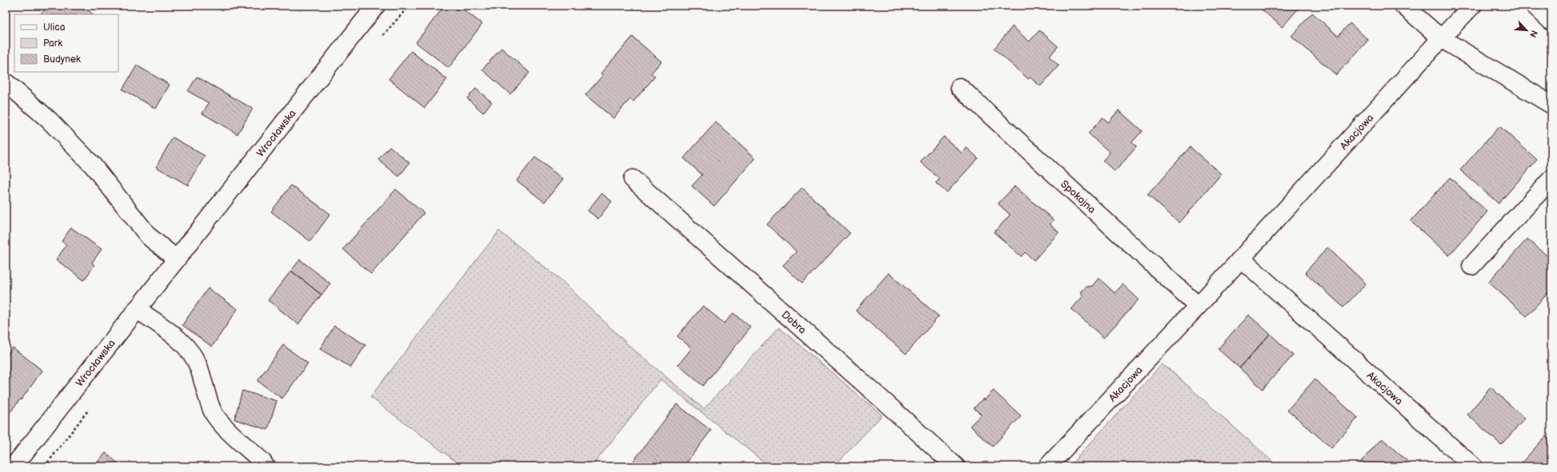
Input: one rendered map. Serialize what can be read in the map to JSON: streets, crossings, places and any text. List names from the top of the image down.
{
  "streets": {
    "street": [
      "Akacjowa",
      "Wrocławska",
      "Spokojna",
      "Dobra"
    ]
  },
  "crossings": [
    ["Akacjowa", "Spokojna"]
  ],
  "legend": ["Ulica", "Park", "Budynek"],
  "north": "bottom right"
}
